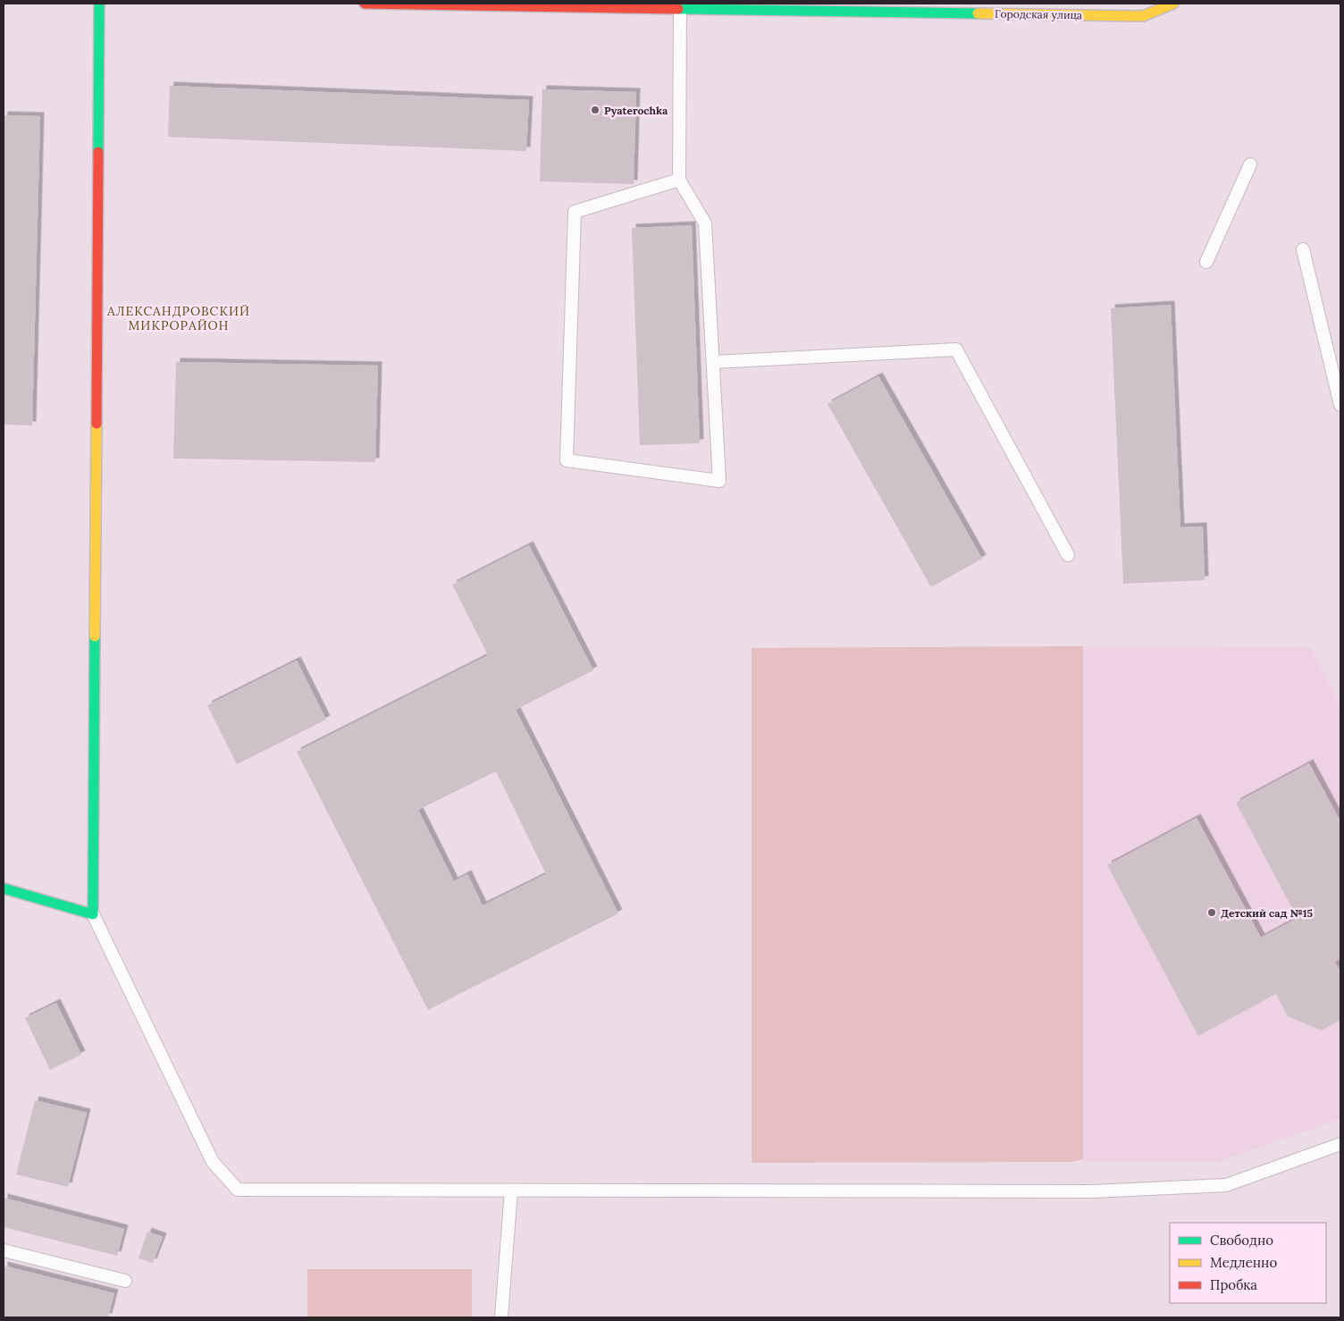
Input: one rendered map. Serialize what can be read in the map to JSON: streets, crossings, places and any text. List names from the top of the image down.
{
  "streets": {
    "street": ["Городская улица"]
  },
  "districts": ["АЛЕКСАНДРОВСКИЙ МИКРОРАЙОН"],
  "places": ["Pyaterochka", "Детский сад №15"],
  "legend": ["Свободно", "Медленно", "Пробка"]
}
